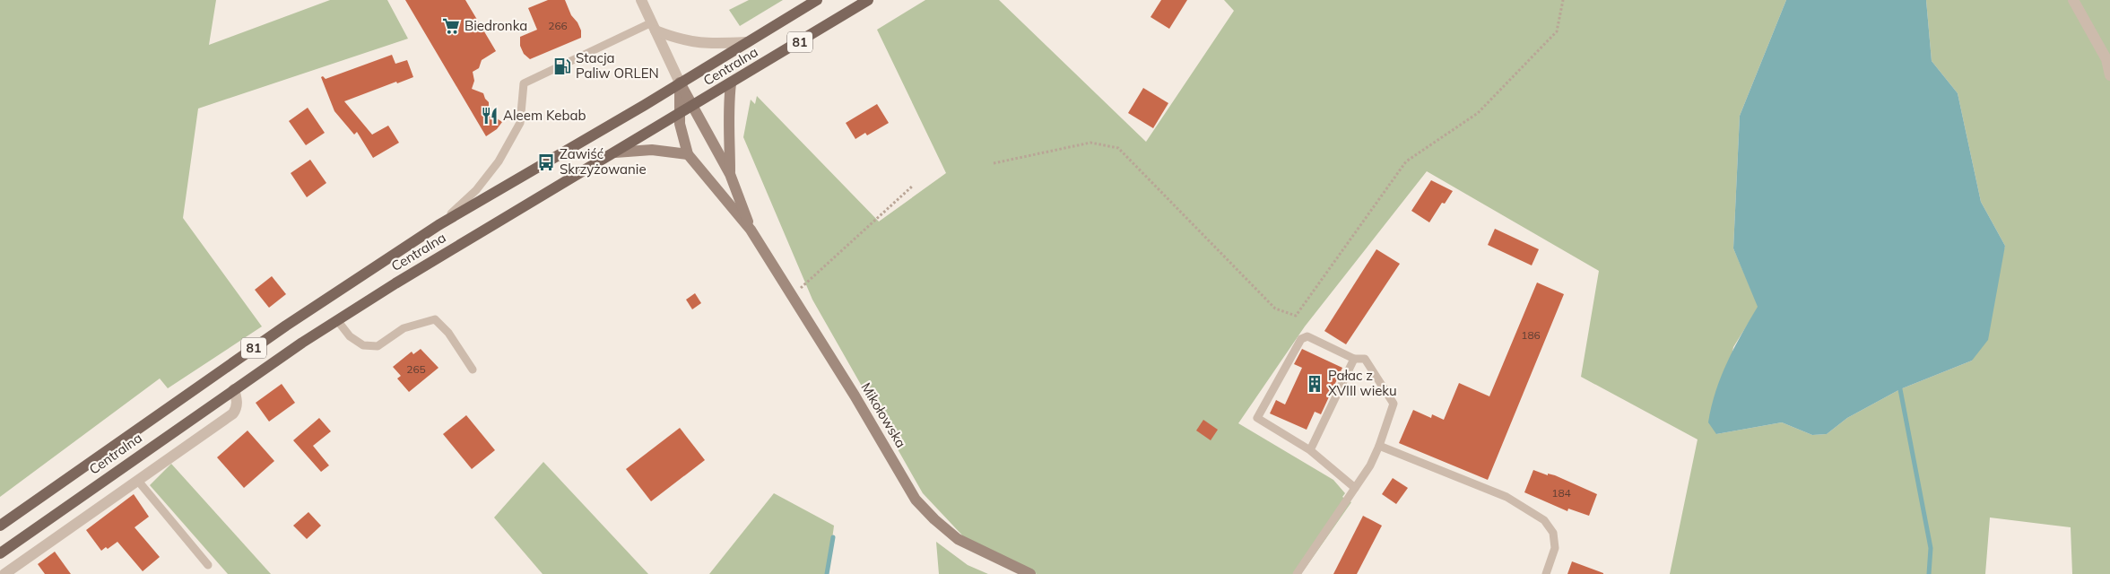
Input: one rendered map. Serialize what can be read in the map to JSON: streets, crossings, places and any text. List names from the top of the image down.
{
  "streets": {
    "main road": ["81", "Centralna", "Mikołowska"]
  },
  "crossings": [
    ["Centralna", "Mikołowska"]
  ],
  "places": {
    "supermarket": ["Biedronka"],
    "fuel station": ["Stacja Paliw ORLEN"],
    "restaurant": ["Aleem Kebab"],
    "bus stop": ["Zawiść Skrzyżowanie"],
    "building": ["Pałac z XVIII wieku"]
  },
  "house_numbers": [
    "266",
    "186",
    "265",
    "184"
  ]
}
